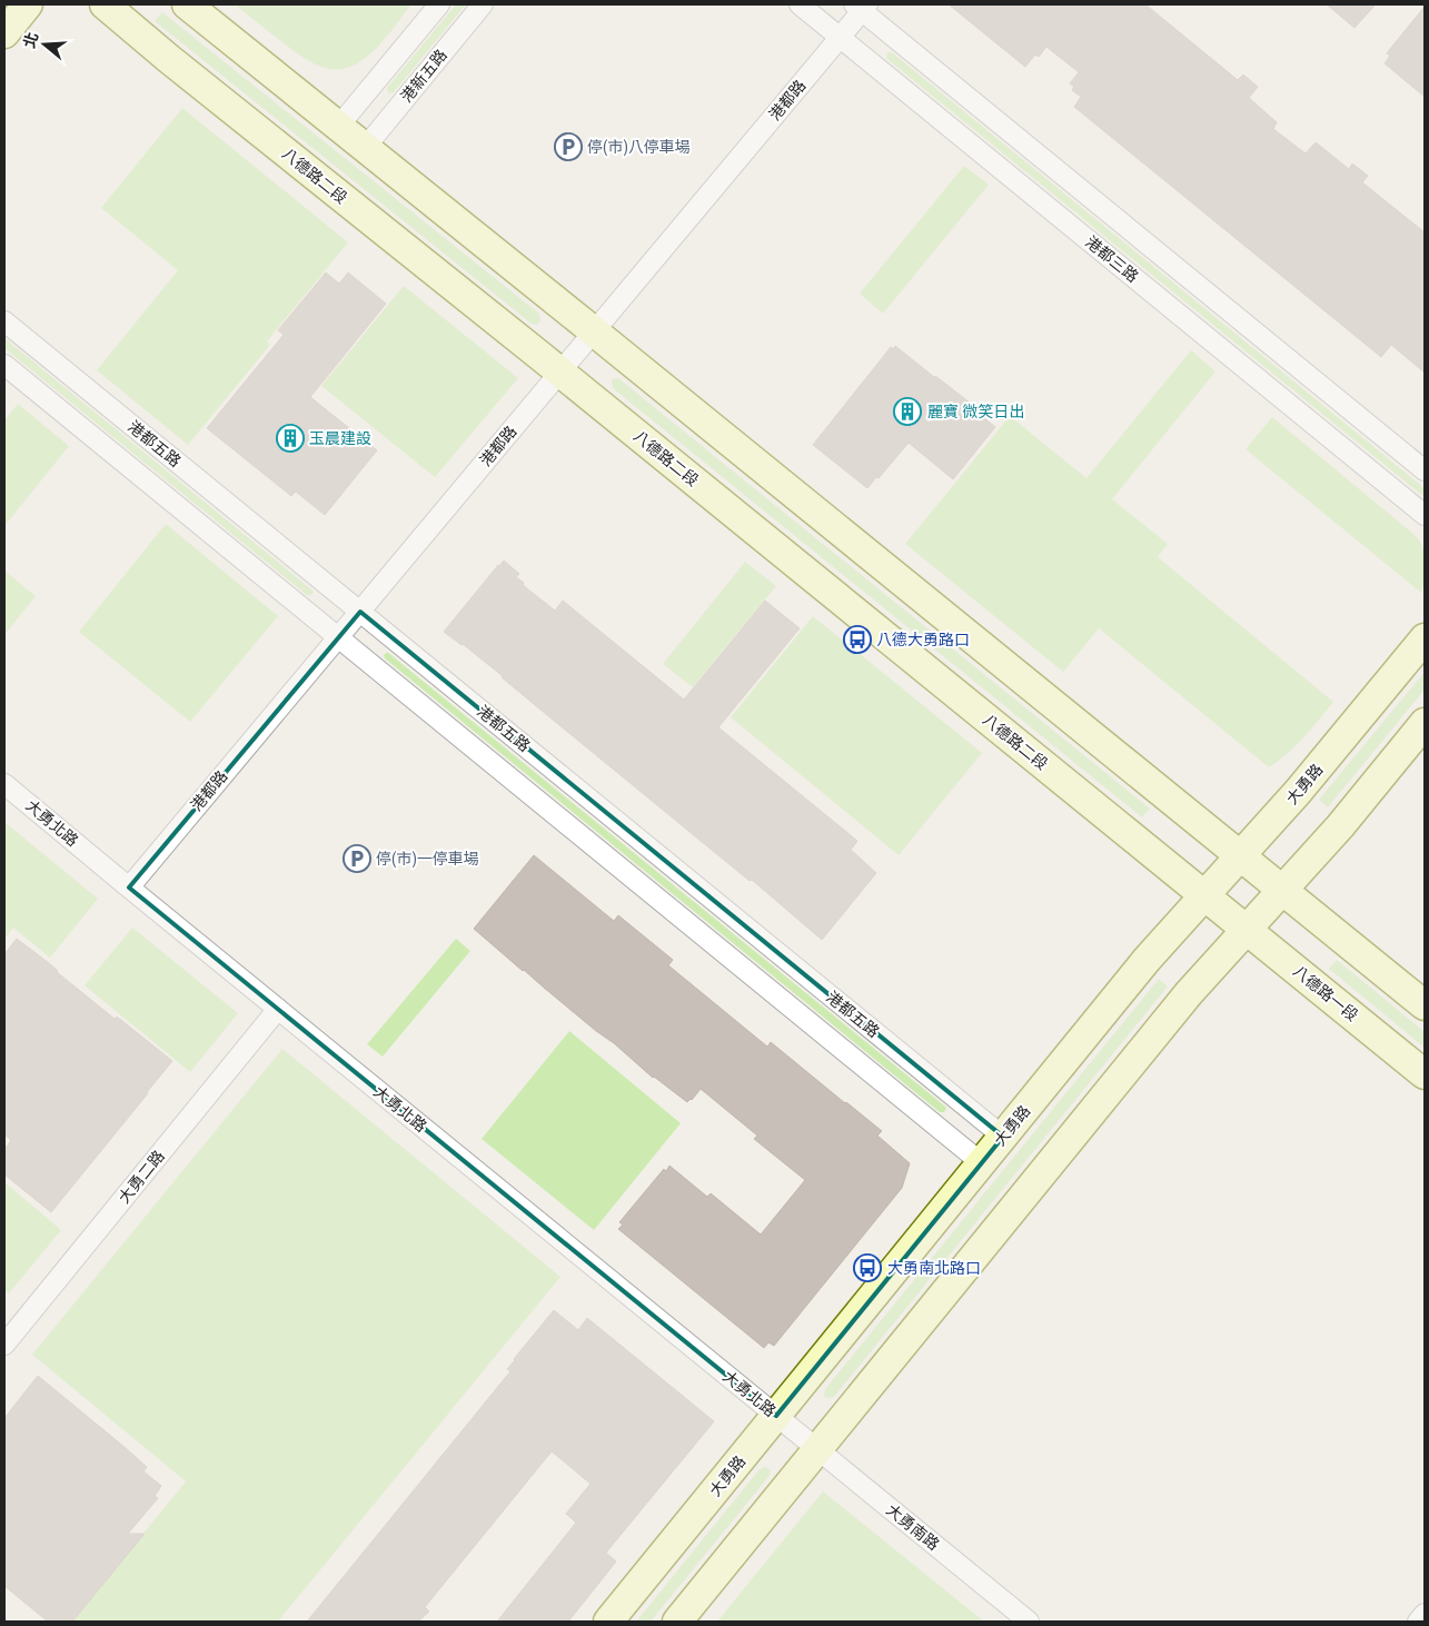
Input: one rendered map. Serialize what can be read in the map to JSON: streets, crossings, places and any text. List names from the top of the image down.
{
  "streets": {
    "street": [
      "港新五路",
      "港都路",
      "八德路二段",
      "港都三路",
      "港都五路",
      "大勇路",
      "大勇北路",
      "八德路一段",
      "大勇二路",
      "大勇南路"
    ]
  },
  "crossings": [
    ["港都路", "八德路二段"],
    ["港都路", "港都三路"],
    ["港都路", "港都五路"],
    ["港都路", "大勇北路"],
    ["八德路二段", "大勇路"],
    ["八德路二段", "八德路一段"],
    ["港都五路", "大勇路"],
    ["大勇路", "大勇北路"],
    ["大勇路", "八德路一段"],
    ["大勇路", "大勇南路"],
    ["大勇北路", "大勇二路"],
    ["大勇北路", "大勇南路"]
  ],
  "places": {
    "parking": ["停(市)八停車場", "停(市)一停車場"],
    "building": ["麗寶 微笑日出", "玉晨建設"],
    "bus stop": ["八德大勇路口", "大勇南北路口"]
  },
  "north": "left"
}
